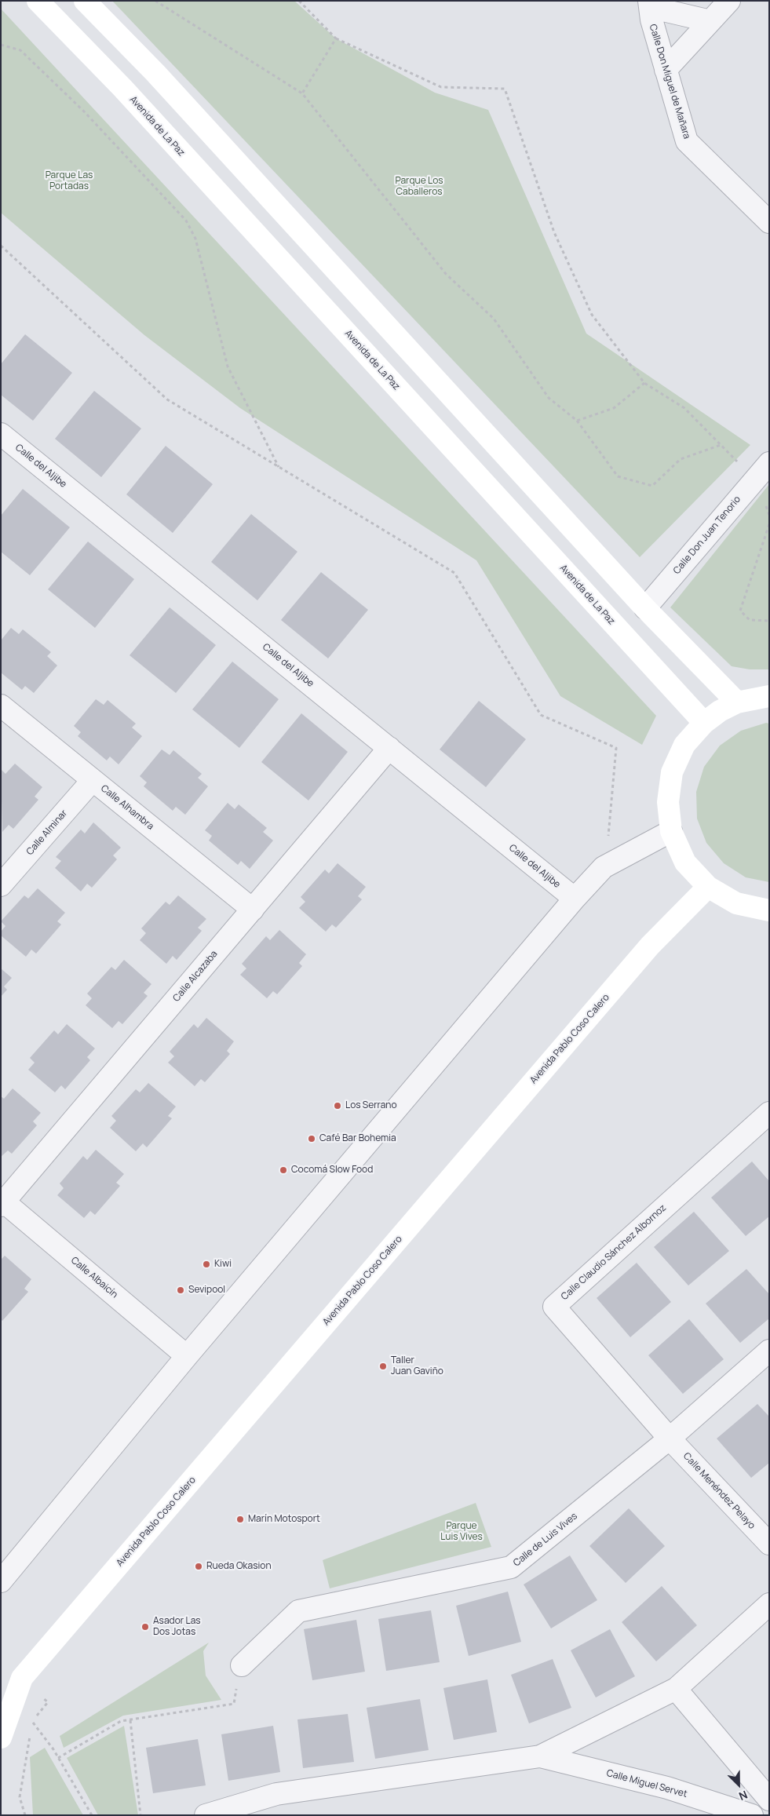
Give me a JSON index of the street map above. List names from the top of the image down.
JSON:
{
  "streets": {
    "street": [
      "Calle Don Miguel de Mañara",
      "Avenida de La Paz",
      "Calle del Aljibe",
      "Calle Don Juan Tenorio",
      "Calle Alhambra",
      "Calle Alminar",
      "Calle Alcazaba",
      "Avenida Pablo Coso Calero",
      "Calle Claudio Sánchez Albornoz",
      "Calle Albaicín",
      "Calle Menéndez Pelayo",
      "Calle de Luis Vives",
      "Calle Miguel Servet"
    ]
  },
  "crossings": [
    ["Calle del Aljibe", "Calle Alcazaba"],
    ["Calle Alhambra", "Calle Alminar"],
    ["Calle Alhambra", "Calle Alcazaba"],
    ["Calle Alcazaba", "Calle Albaicín"],
    ["Calle Claudio Sánchez Albornoz", "Calle Menéndez Pelayo"],
    ["Calle Claudio Sánchez Albornoz", "Calle de Luis Vives"],
    ["Calle Menéndez Pelayo", "Calle de Luis Vives"]
  ],
  "parks": ["Parque Las Portadas", "Parque Los Caballeros", "Parque Luis Vives"],
  "places": [
    "Los Serrano",
    "Café Bar Bohemia",
    "Cocomá Slow Food",
    "Kiwi",
    "Sevipool",
    "Taller Juan Gaviño",
    "Marín Motosport",
    "Rueda Okasion",
    "Asador Las Dos Jotas"
  ],
  "north": "bottom right"
}
